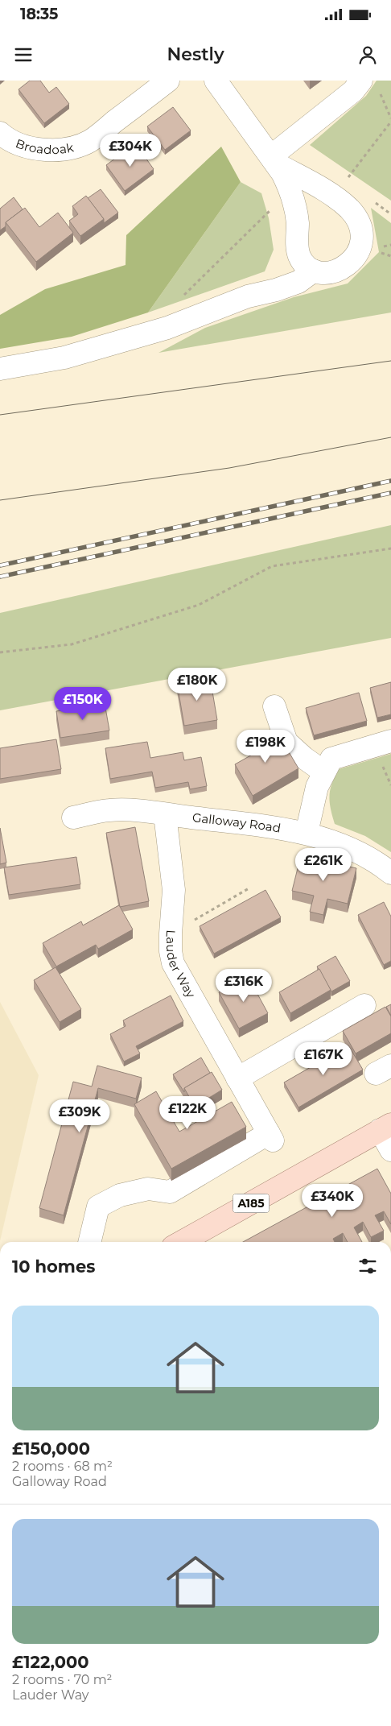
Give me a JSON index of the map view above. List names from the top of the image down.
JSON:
{
  "streets": {
    "main road": ["A185"],
    "street": ["Broadoak", "Galloway Road", "Lauder Way"]
  },
  "crossings": [
    ["Galloway Road", "Lauder Way"]
  ],
  "page": {
    "status": "18:35",
    "header": "Nestly",
    "price": [
      "£304K",
      "£180K",
      "£150K",
      "£198K",
      "£261K",
      "£316K",
      "£167K",
      "£122K",
      "£309K",
      "£340K"
    ],
    "heading": "10 homes",
    "list": [
      {
        "name": "£150,000",
        "note": "2 rooms · 68 m² · Galloway Road"
      },
      {
        "name": "£122,000",
        "note": "2 rooms · 70 m² · Lauder Way"
      }
    ]
  }
}
